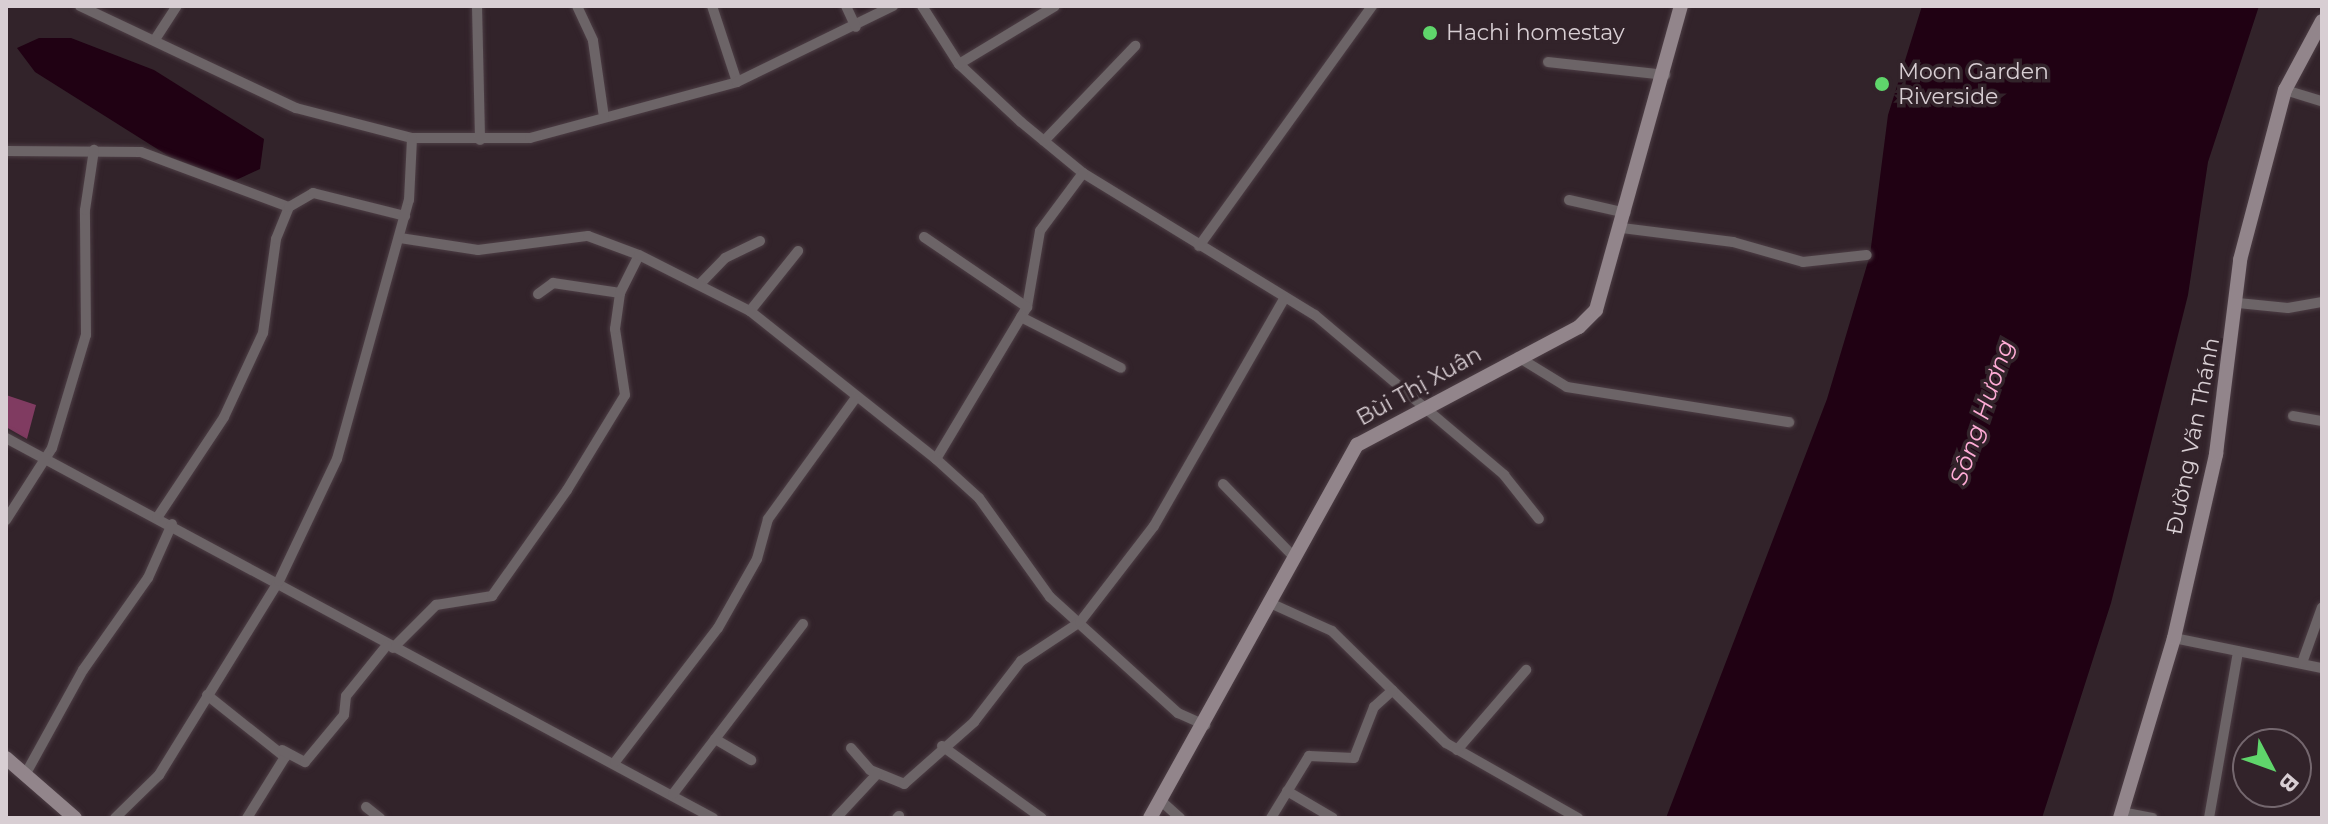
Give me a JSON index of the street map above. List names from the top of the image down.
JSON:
{
  "streets": {
    "street": ["Bùi Thị Xuân", "Đường Văn Thánh"]
  },
  "water": ["Sông Hương"],
  "places": ["Hachi homestay", "Moon Garden Riverside"],
  "north": "bottom right"
}
